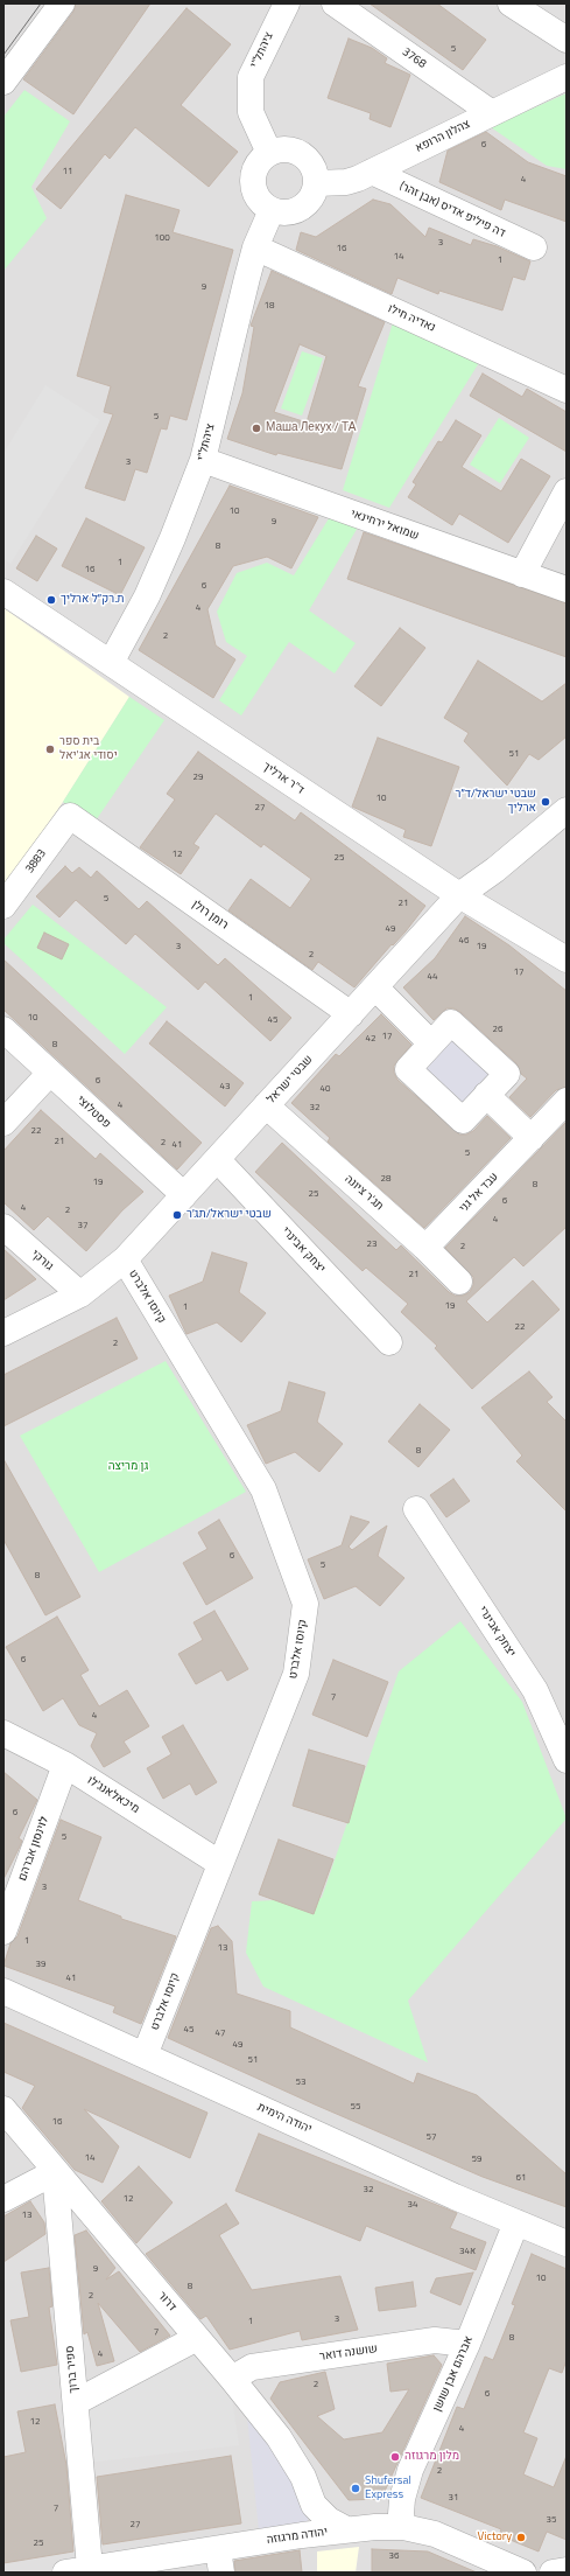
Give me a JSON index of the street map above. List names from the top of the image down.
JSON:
{
  "streets": {
    "street": [
      "ציהתל\"י",
      "3768",
      "צהלון הרופא",
      "דה פיליפ אדיס (אבן זהר)",
      "נאדיה חילו",
      "שמואל ירחינאי",
      "ד\"ר ארליך",
      "3883",
      "רומן רולן",
      "שבטי ישראל",
      "פסטלוצי",
      "תג'ר ציונה",
      "עבד אל גני",
      "יצחק אבינרי",
      "גורקי",
      "קיוסו אלברט",
      "מיכאלאנג'לו",
      "לוינסון אברהם",
      "יהודה הימית",
      "דרור",
      "שושנה דואר",
      "ספיר ברוך",
      "אברהם אבן שושן",
      "יהודה מרגוזה"
    ]
  },
  "crossings": [
    ["ציהתל\"י", "צהלון הרופא"],
    ["ציהתל\"י", "נאדיה חילו"],
    ["ציהתל\"י", "שמואל ירחינאי"],
    ["ציהתל\"י", "ד\"ר ארליך"],
    ["3768", "צהלון הרופא"],
    ["צהלון הרופא", "דה פיליפ אדיס (אבן זהר)"],
    ["ד\"ר ארליך", "שבטי ישראל"],
    ["3883", "רומן רולן"],
    ["רומן רולן", "שבטי ישראל"],
    ["שבטי ישראל", "פסטלוצי"],
    ["שבטי ישראל", "תג'ר ציונה"],
    ["שבטי ישראל", "יצחק אבינרי"],
    ["שבטי ישראל", "גורקי"],
    ["שבטי ישראל", "קיוסו אלברט"],
    ["תג'ר ציונה", "עבד אל גני"],
    ["קיוסו אלברט", "מיכאלאנג'לו"],
    ["קיוסו אלברט", "יהודה הימית"],
    ["מיכאלאנג'לו", "לוינסון אברהם"],
    ["יהודה הימית", "אברהם אבן שושן"],
    ["דרור", "שושנה דואר"],
    ["דרור", "ספיר ברוך"],
    ["דרור", "יהודה מרגוזה"],
    ["שושנה דואר", "אברהם אבן שושן"],
    ["ספיר ברוך", "יהודה מרגוזה"],
    ["אברהם אבן שושן", "יהודה מרגוזה"]
  ],
  "parks": ["גן מריצה"],
  "places": [
    "Маша Лекух / ТА",
    "ת.רק״ל ארליך",
    "בית ספר יסודי אג'יאל",
    "שבטי ישראל/ד״ר ארליך",
    "שבטי ישראל/תג׳ר",
    "מלון מרגוזה",
    "Shufersal Express",
    "Victory"
  ],
  "house_numbers": [
    "5",
    "6",
    "11",
    "4",
    "100",
    "3",
    "16",
    "14",
    "1",
    "9",
    "18",
    "5",
    "3",
    "10",
    "9",
    "8",
    "1",
    "16",
    "6",
    "4",
    "2",
    "51",
    "29",
    "10",
    "27",
    "12",
    "25",
    "5",
    "21",
    "49",
    "46",
    "3",
    "19",
    "2",
    "17",
    "44",
    "1",
    "10",
    "45",
    "26",
    "17",
    "42",
    "8",
    "6",
    "43",
    "40",
    "4",
    "32",
    "22",
    "21",
    "2",
    "41",
    "5",
    "28",
    "19",
    "8",
    "25",
    "6",
    "4",
    "2",
    "4",
    "37",
    "23",
    "2",
    "21",
    "19",
    "1",
    "22",
    "2",
    "8",
    "6",
    "5",
    "8",
    "6",
    "7",
    "4",
    "6",
    "5",
    "3",
    "1",
    "13",
    "39",
    "41",
    "45",
    "47",
    "49",
    "51",
    "53",
    "55",
    "16",
    "57",
    "14",
    "59",
    "61",
    "32",
    "12",
    "34",
    "13",
    "34א",
    "9",
    "10",
    "8",
    "2",
    "3",
    "1",
    "7",
    "8",
    "4",
    "2",
    "6",
    "12",
    "4",
    "2",
    "31",
    "7",
    "35",
    "27",
    "25",
    "36"
  ]
}
